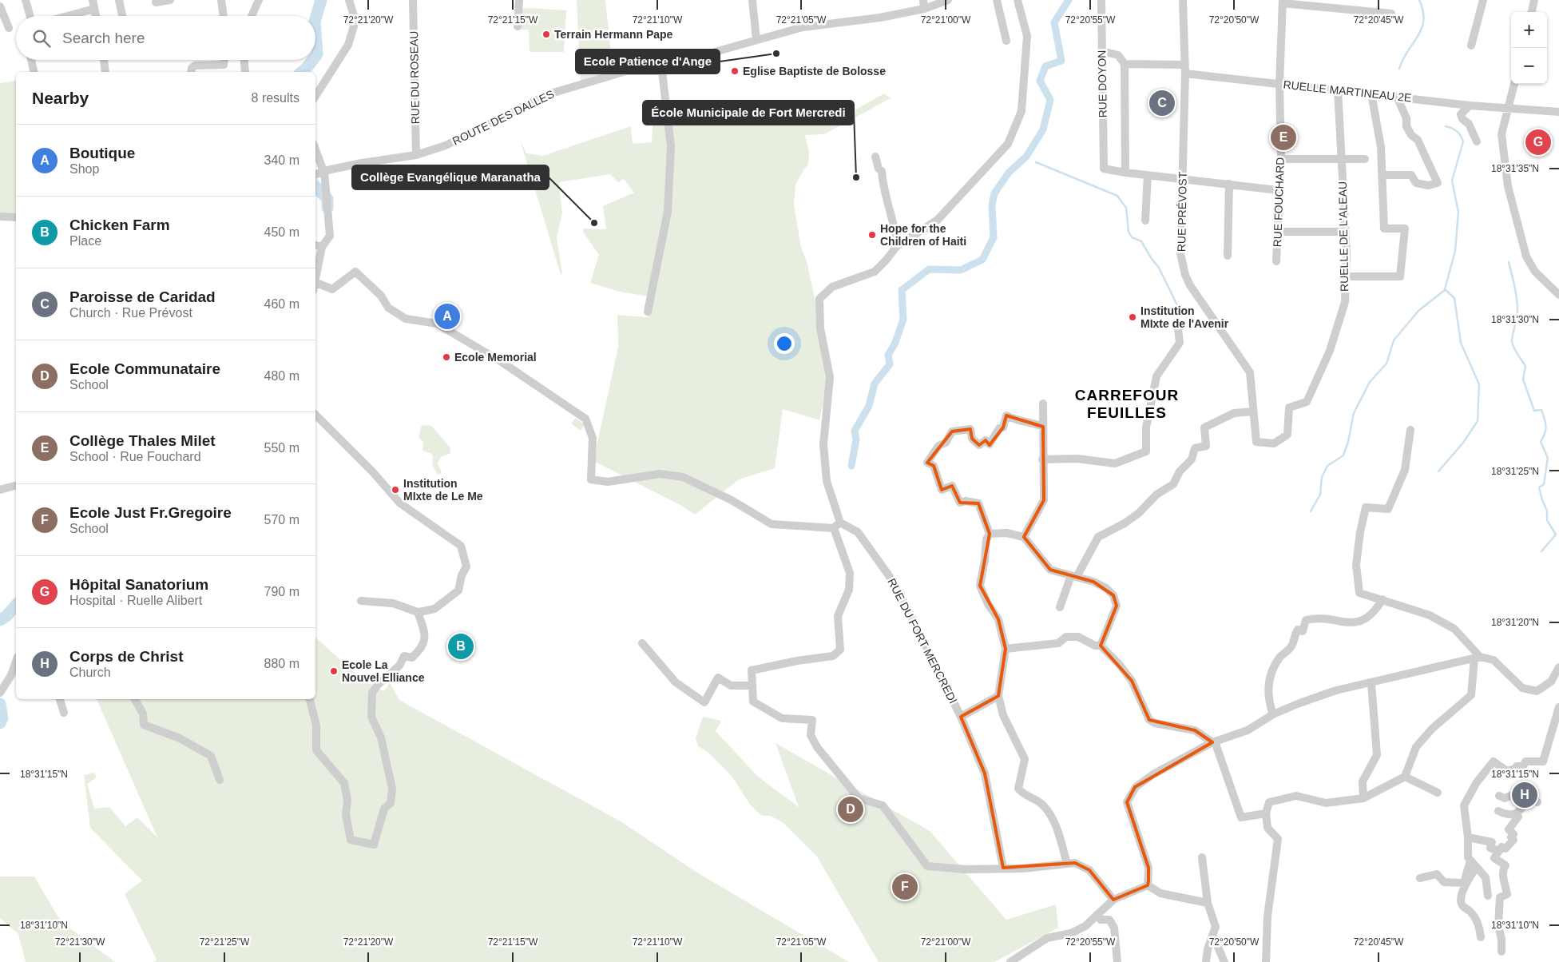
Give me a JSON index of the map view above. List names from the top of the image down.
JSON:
{
  "streets": {
    "street": [
      "RUE DU ROSEAU",
      "RUE DOYON",
      "RUELLE MARTINEAU 2E",
      "ROUTE DES DALLES",
      "RUE FOUCHARD",
      "RUE PRÉVOST",
      "RUELLE DE L'ALEAU",
      "RUE DU FORT MERCREDI"
    ]
  },
  "crossings": [
    ["RUE DU ROSEAU", "ROUTE DES DALLES"],
    ["RUELLE MARTINEAU 2E", "RUE FOUCHARD"],
    ["RUELLE MARTINEAU 2E", "RUE PRÉVOST"],
    ["RUELLE MARTINEAU 2E", "RUELLE DE L'ALEAU"],
    ["RUE PRÉVOST", "RUELLE DE L'ALEAU"]
  ],
  "districts": ["CARREFOUR FEUILLES"],
  "places": [
    "Terrain Hermann Pape",
    "Ecole Patience d'Ange",
    "Eglise Baptiste de Bolosse",
    "École Municipale de Fort Mercredi",
    "Collège Evangélique Maranatha",
    "Hope for the Children of Haiti",
    "Institution MIxte de l'Avenir",
    "Ecole Memorial",
    "Institution MIxte de Le Me",
    "Ecole La Nouvel Elliance"
  ],
  "page": {
    "map_buttons": ["+", "−"],
    "search": "Search here",
    "heading": ["Nearby", "8 results"],
    "pins": [
      "C",
      "E",
      "G",
      "A",
      "B",
      "H",
      "D",
      "F"
    ],
    "list": [
      {
        "mark": "A",
        "name": "Boutique",
        "note": "Shop",
        "value": "340 m"
      },
      {
        "mark": "B",
        "name": "Chicken Farm",
        "note": "Place",
        "value": "450 m"
      },
      {
        "mark": "C",
        "name": "Paroisse de Caridad",
        "note": "Church · Rue Prévost",
        "value": "460 m"
      },
      {
        "mark": "D",
        "name": "Ecole Communataire",
        "note": "School",
        "value": "480 m"
      },
      {
        "mark": "E",
        "name": "Collège Thales Milet",
        "note": "School · Rue Fouchard",
        "value": "550 m"
      },
      {
        "mark": "F",
        "name": "Ecole Just Fr.Gregoire",
        "note": "School",
        "value": "570 m"
      },
      {
        "mark": "G",
        "name": "Hôpital Sanatorium",
        "note": "Hospital · Ruelle Alibert",
        "value": "790 m"
      },
      {
        "mark": "H",
        "name": "Corps de Christ",
        "note": "Church",
        "value": "880 m"
      }
    ]
  },
  "coordinates": [
    "72°21'20\"W",
    "72°21'15\"W",
    "72°21'10\"W",
    "72°21'05\"W",
    "72°21'00\"W",
    "72°20'55\"W",
    "72°20'50\"W",
    "72°20'45\"W",
    "18°31'35\"N",
    "18°31'30\"N",
    "18°31'25\"N",
    "18°31'20\"N",
    "18°31'15\"N",
    "18°31'10\"N",
    "72°21'30\"W",
    "72°21'25\"W"
  ]
}
